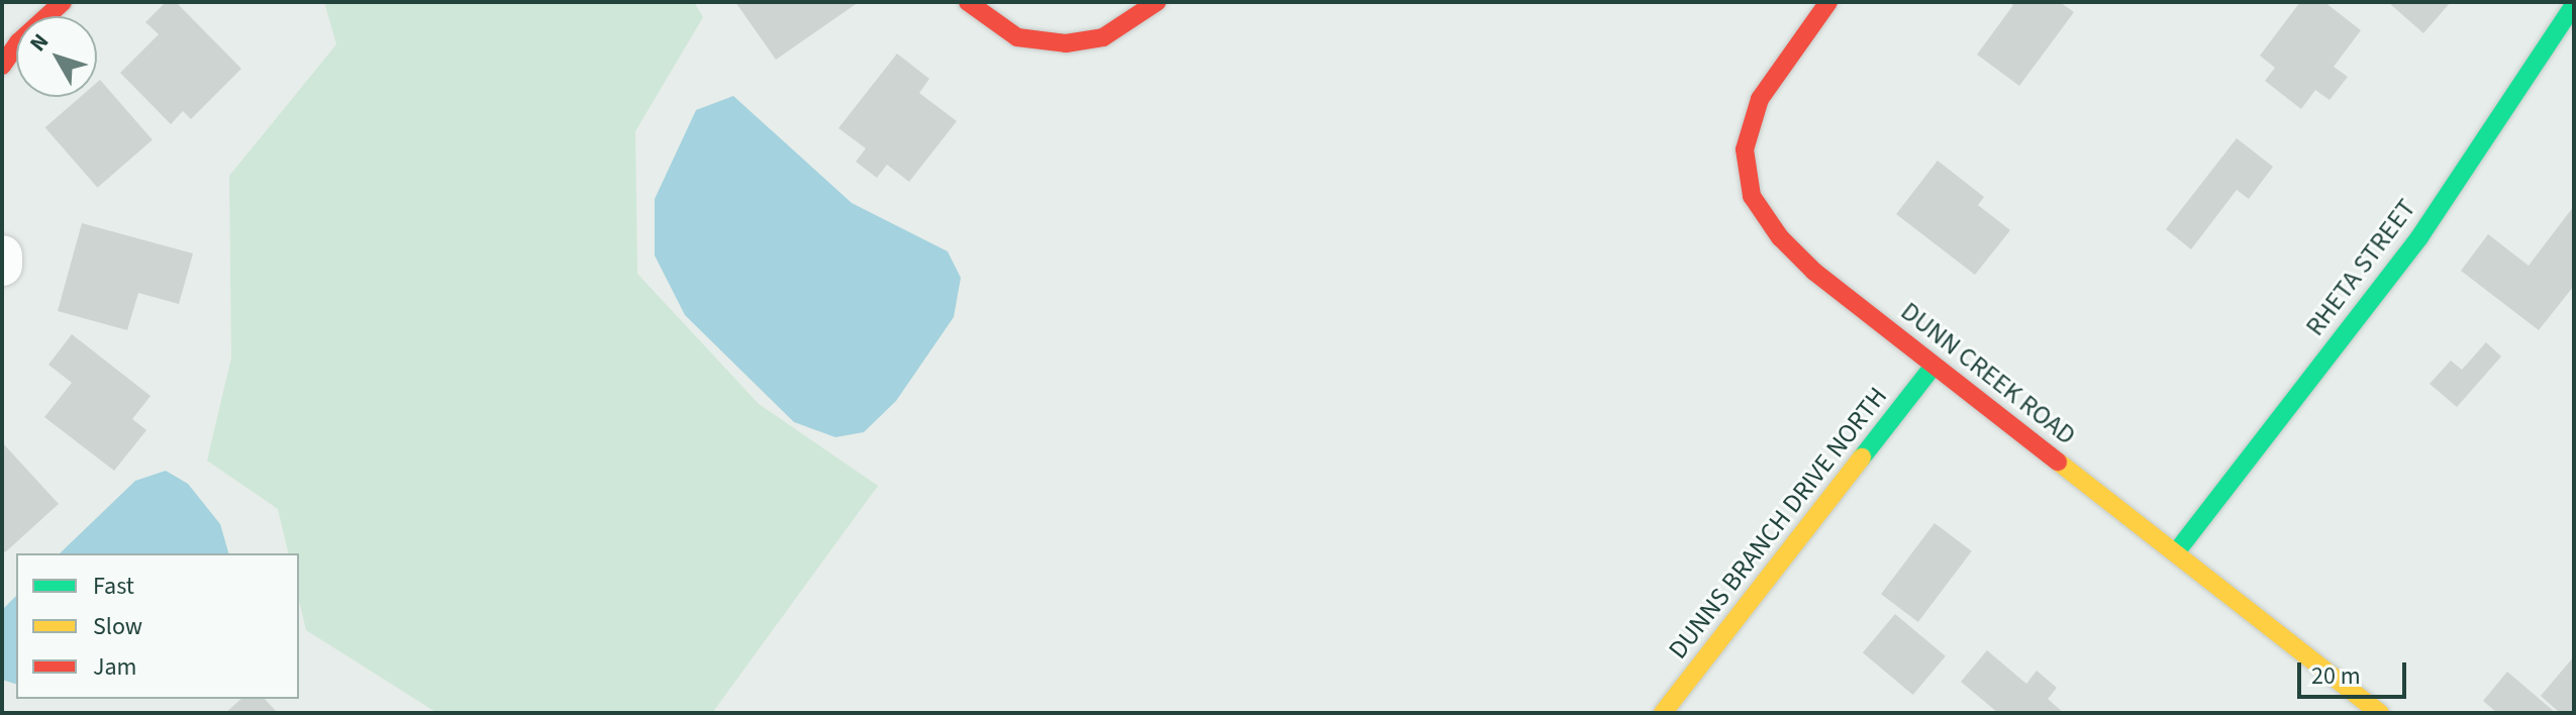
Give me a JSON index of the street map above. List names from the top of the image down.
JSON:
{
  "streets": {
    "street": ["RHETA STREET", "DUNN CREEK ROAD", "DUNNS BRANCH DRIVE NORTH"]
  },
  "crossings": [
    ["RHETA STREET", "DUNN CREEK ROAD"],
    ["DUNN CREEK ROAD", "DUNNS BRANCH DRIVE NORTH"]
  ],
  "legend": ["Fast", "Slow", "Jam"],
  "scale_bar": "20 m",
  "north": "top left"
}
